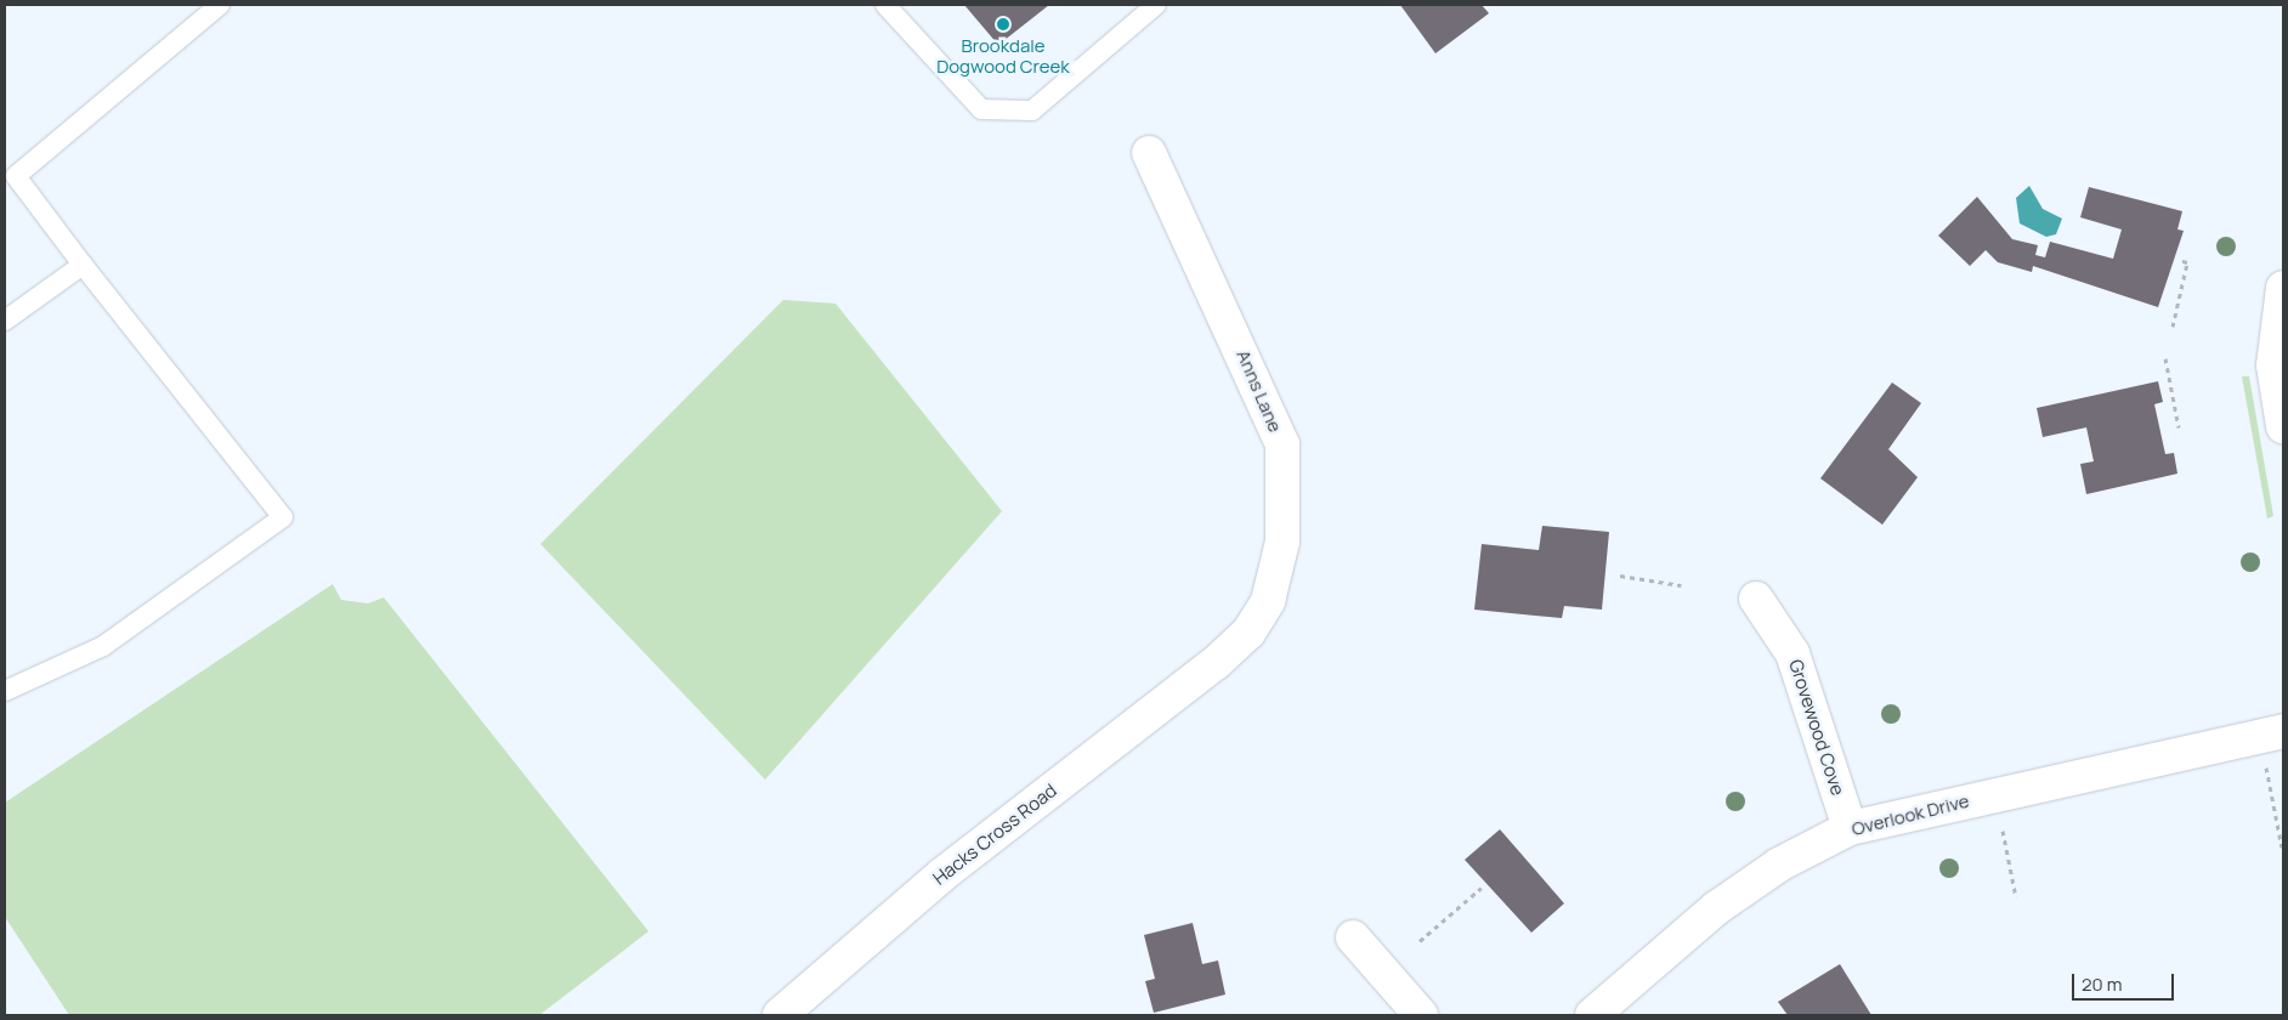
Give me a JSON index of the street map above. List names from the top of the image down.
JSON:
{
  "streets": {
    "street": [
      "Anns Lane",
      "Grovewood Cove",
      "Overlook Drive",
      "Hacks Cross Road"
    ]
  },
  "crossings": [
    ["Anns Lane", "Hacks Cross Road"],
    ["Grovewood Cove", "Overlook Drive"]
  ],
  "places": ["Brookdale Dogwood Creek"],
  "scale_bar": "20 m"
}
